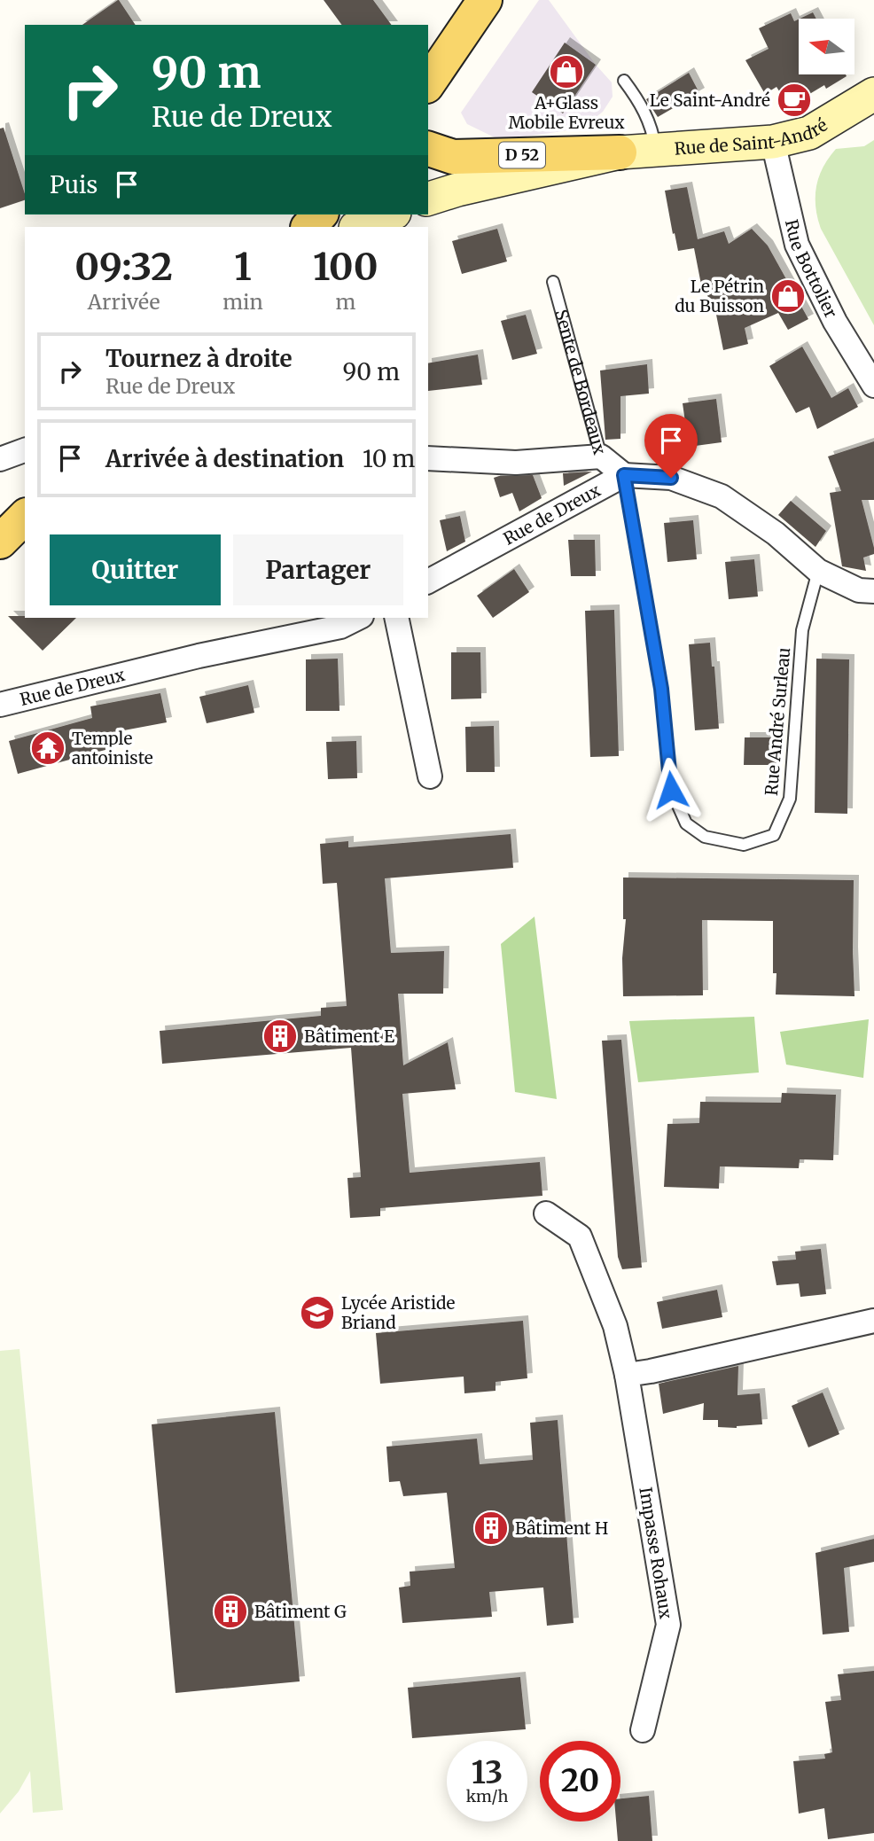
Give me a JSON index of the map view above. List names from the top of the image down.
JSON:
{
  "streets": {
    "main road": ["Rue de Saint-André", "D 52"],
    "street": [
      "Rue Bottolier",
      "Sente de Bordeaux",
      "Rue de Dreux",
      "Impasse Rohaux"
    ],
    "lane": ["Rue André Surleau"]
  },
  "crossings": [
    ["Rue de Saint-André", "D 52"],
    ["Rue de Saint-André", "Rue Bottolier"],
    ["Rue de Dreux", "Rue André Surleau"]
  ],
  "places": {
    "shop": ["A+Glass Mobile Evreux", "Le Pétrin du Buisson"],
    "cafe": ["Le Saint-André"],
    "temple": ["Temple antoiniste"],
    "building": ["Bâtiment E", "Bâtiment H", "Bâtiment G"],
    "school or university": ["Lycée Aristide Briand"]
  },
  "north": "left",
  "page": {
    "turn": ["90 m", "Rue de Dreux"],
    "then": "Puis",
    "eta": [
      "09:32",
      "Arrivée",
      "1",
      "min",
      "100",
      "m"
    ],
    "list": [
      {
        "name": "Tournez à droite",
        "note": "Rue de Dreux",
        "value": "90 m"
      },
      {
        "name": "Arrivée à destination",
        "value": "10 m"
      }
    ],
    "buttons": ["Quitter", "Partager"],
    "speed": "13 km/h",
    "limit": "20"
  }
}
